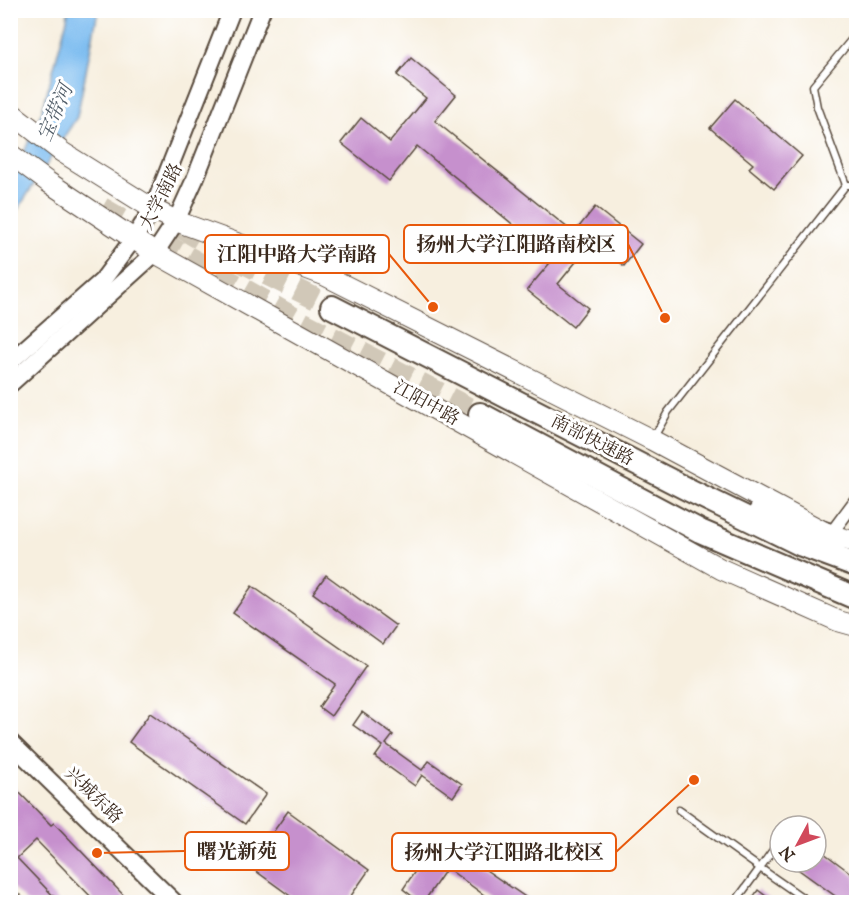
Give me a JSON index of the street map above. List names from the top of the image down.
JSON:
{
  "streets": {
    "highway": ["南部快速路"],
    "main road": ["江阳中路"],
    "street": ["大学南路", "兴城东路"]
  },
  "crossings": [
    ["大学南路", "江阳中路"]
  ],
  "water": ["宝带河"],
  "places": [
    "江阳中路大学南路",
    "扬州大学江阳路南校区",
    "扬州大学江阳路北校区",
    "曙光新苑"
  ],
  "north": "bottom left"
}
